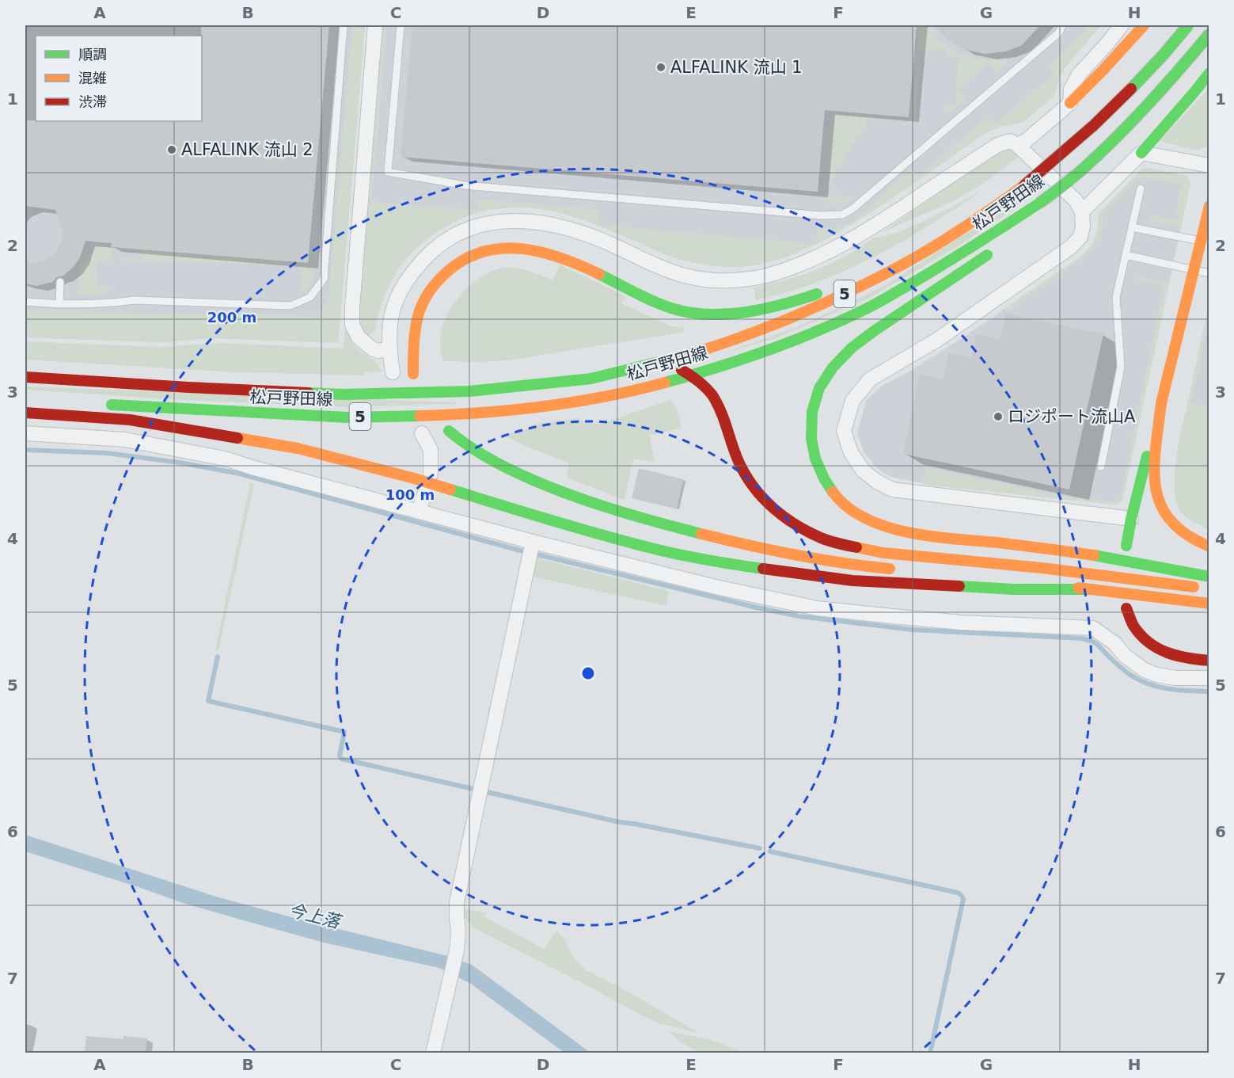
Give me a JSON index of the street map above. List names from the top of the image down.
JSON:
{
  "streets": {
    "main road": ["松戸野田線", "5"]
  },
  "water": ["今上落"],
  "places": ["ALFALINK 流山 1", "ALFALINK 流山 2", "ロジポート流山A"],
  "legend": ["順調", "混雑", "渋滞"],
  "grid": {
    "columns": [
      "A",
      "B",
      "C",
      "D",
      "E",
      "F",
      "G",
      "H"
    ],
    "rows": [
      "1",
      "2",
      "3",
      "4",
      "5",
      "6",
      "7"
    ]
  },
  "rings": ["200 m", "100 m"]
}
